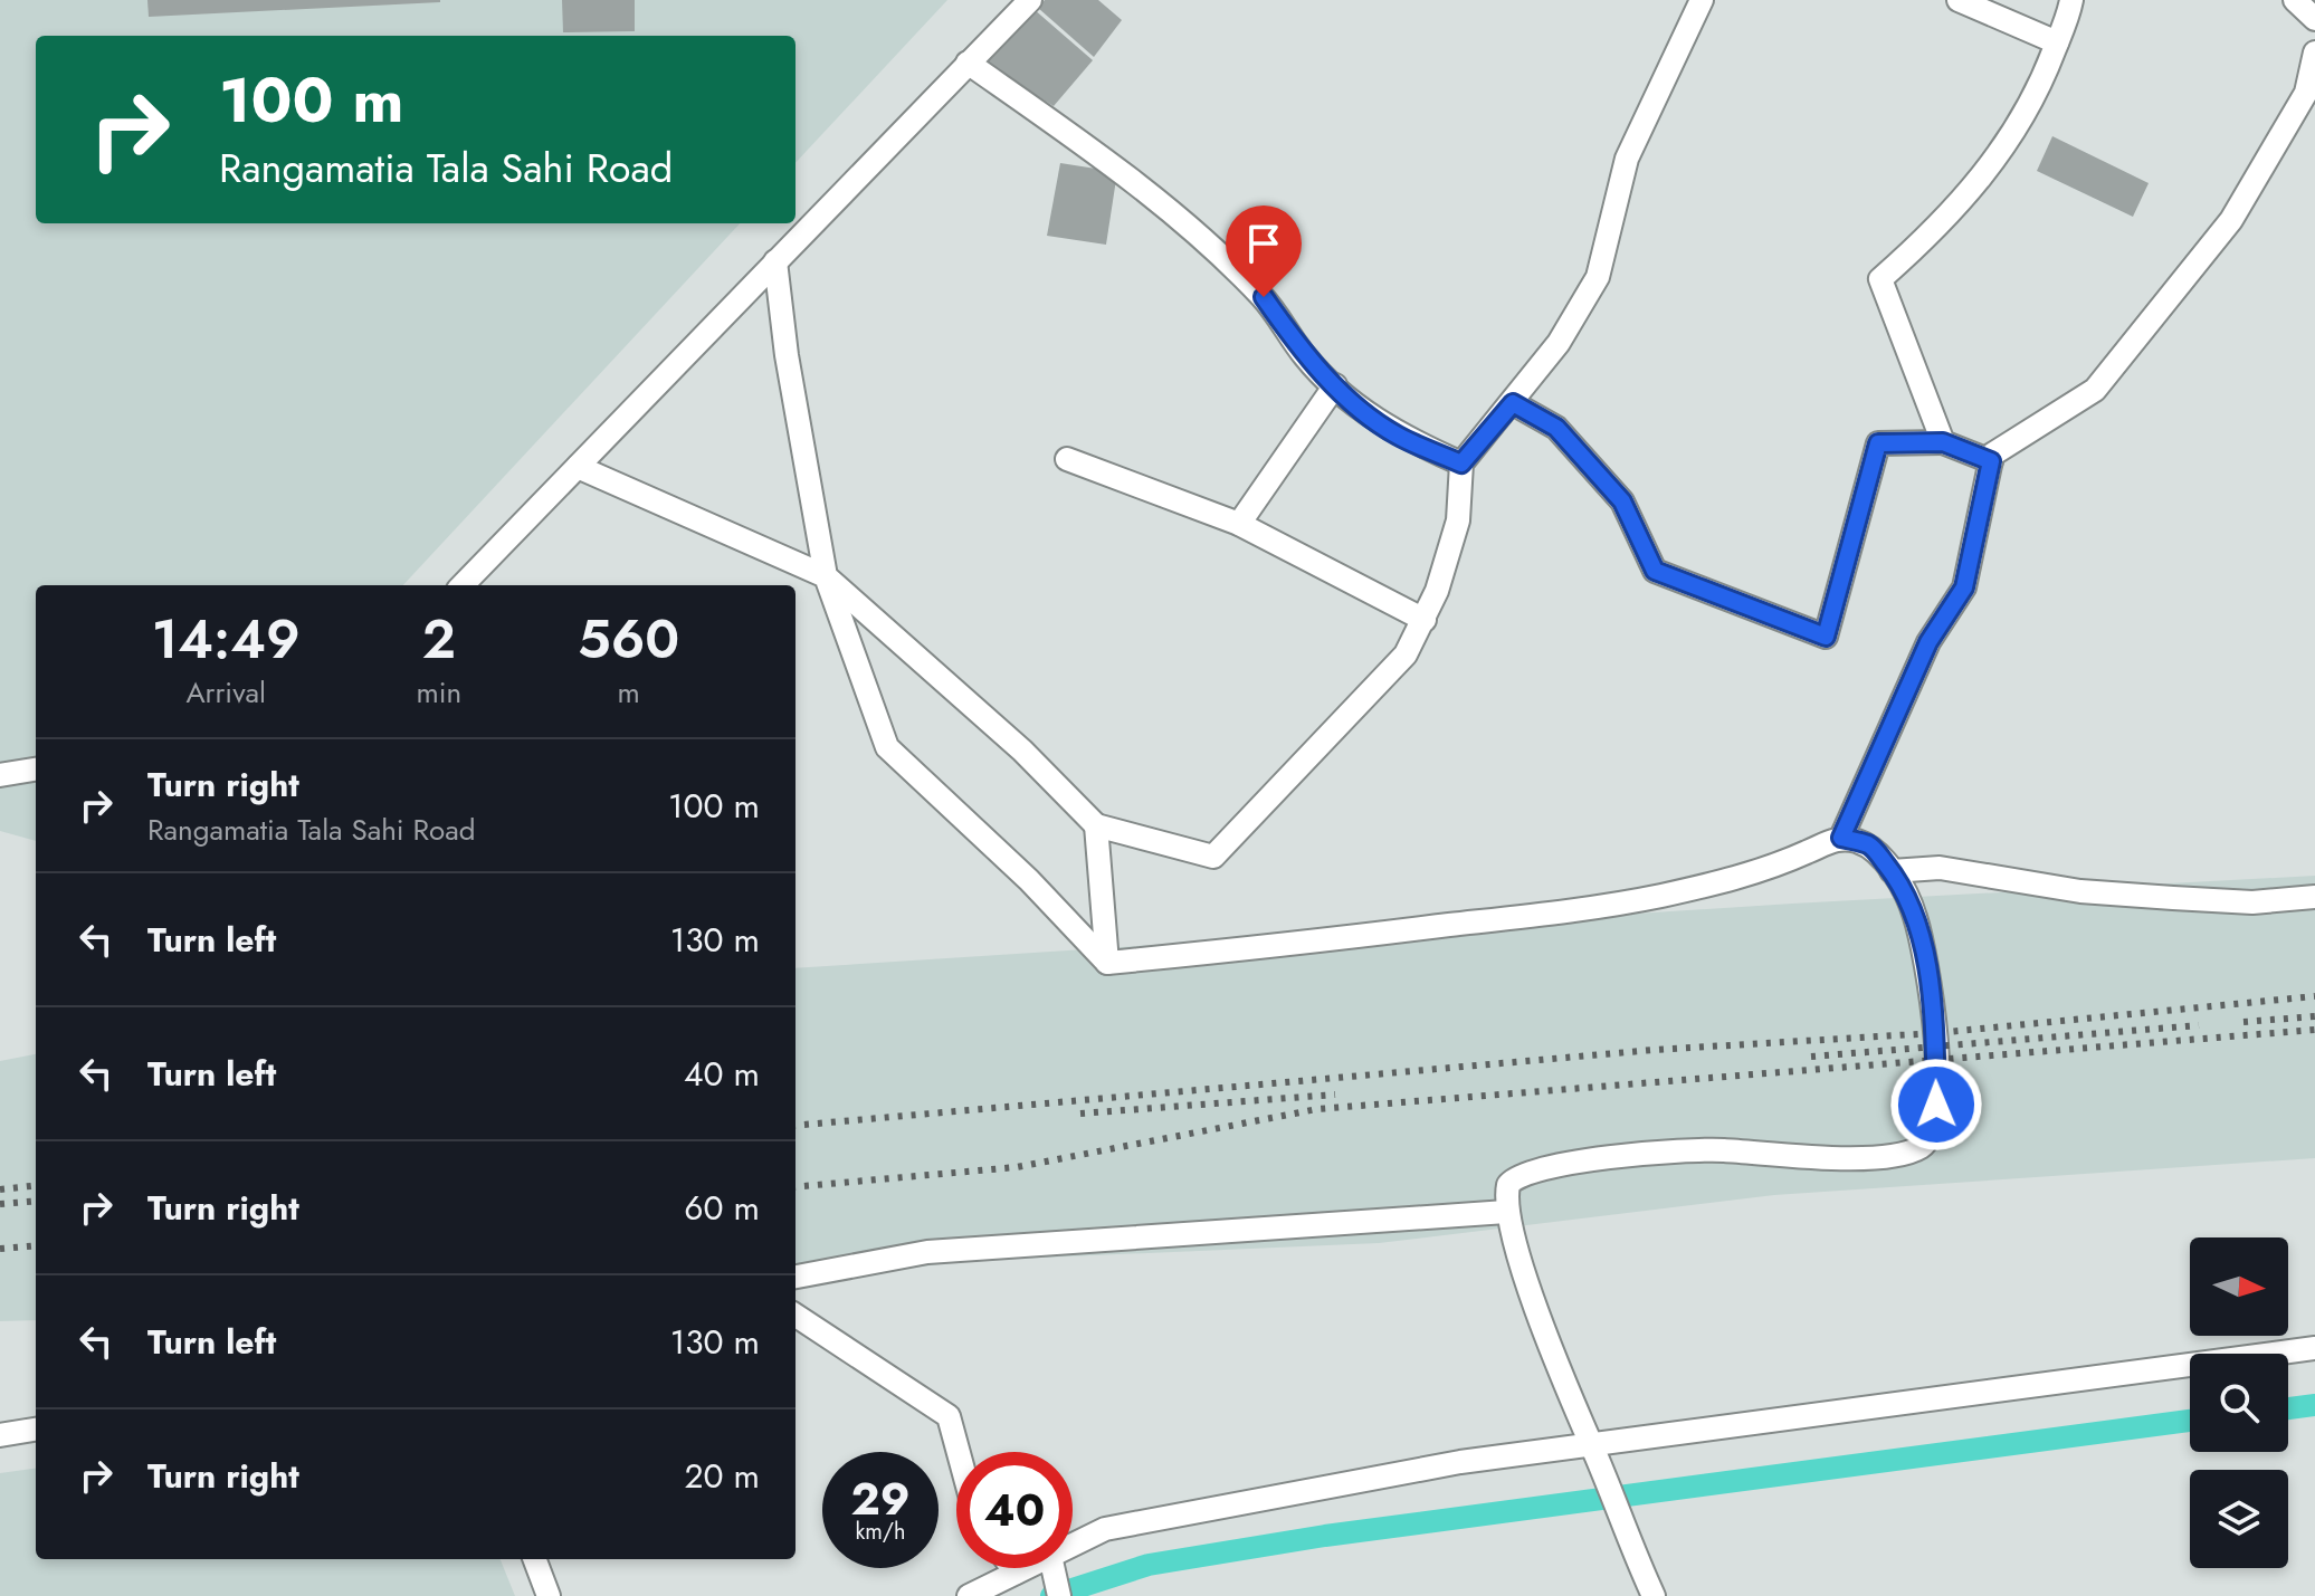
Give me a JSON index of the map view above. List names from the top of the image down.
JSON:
{
  "north": "right",
  "page": {
    "turn": ["100 m", "Rangamatia Tala Sahi Road"],
    "eta": [
      "14:49",
      "Arrival",
      "2",
      "min",
      "560",
      "m"
    ],
    "list": [
      {
        "name": "Turn right",
        "note": "Rangamatia Tala Sahi Road",
        "value": "100 m"
      },
      {
        "name": "Turn left",
        "value": "130 m"
      },
      {
        "name": "Turn left",
        "value": "40 m"
      },
      {
        "name": "Turn right",
        "value": "60 m"
      },
      {
        "name": "Turn left",
        "value": "130 m"
      },
      {
        "name": "Turn right",
        "value": "20 m"
      }
    ],
    "speed": "29 km/h",
    "limit": "40"
  }
}
